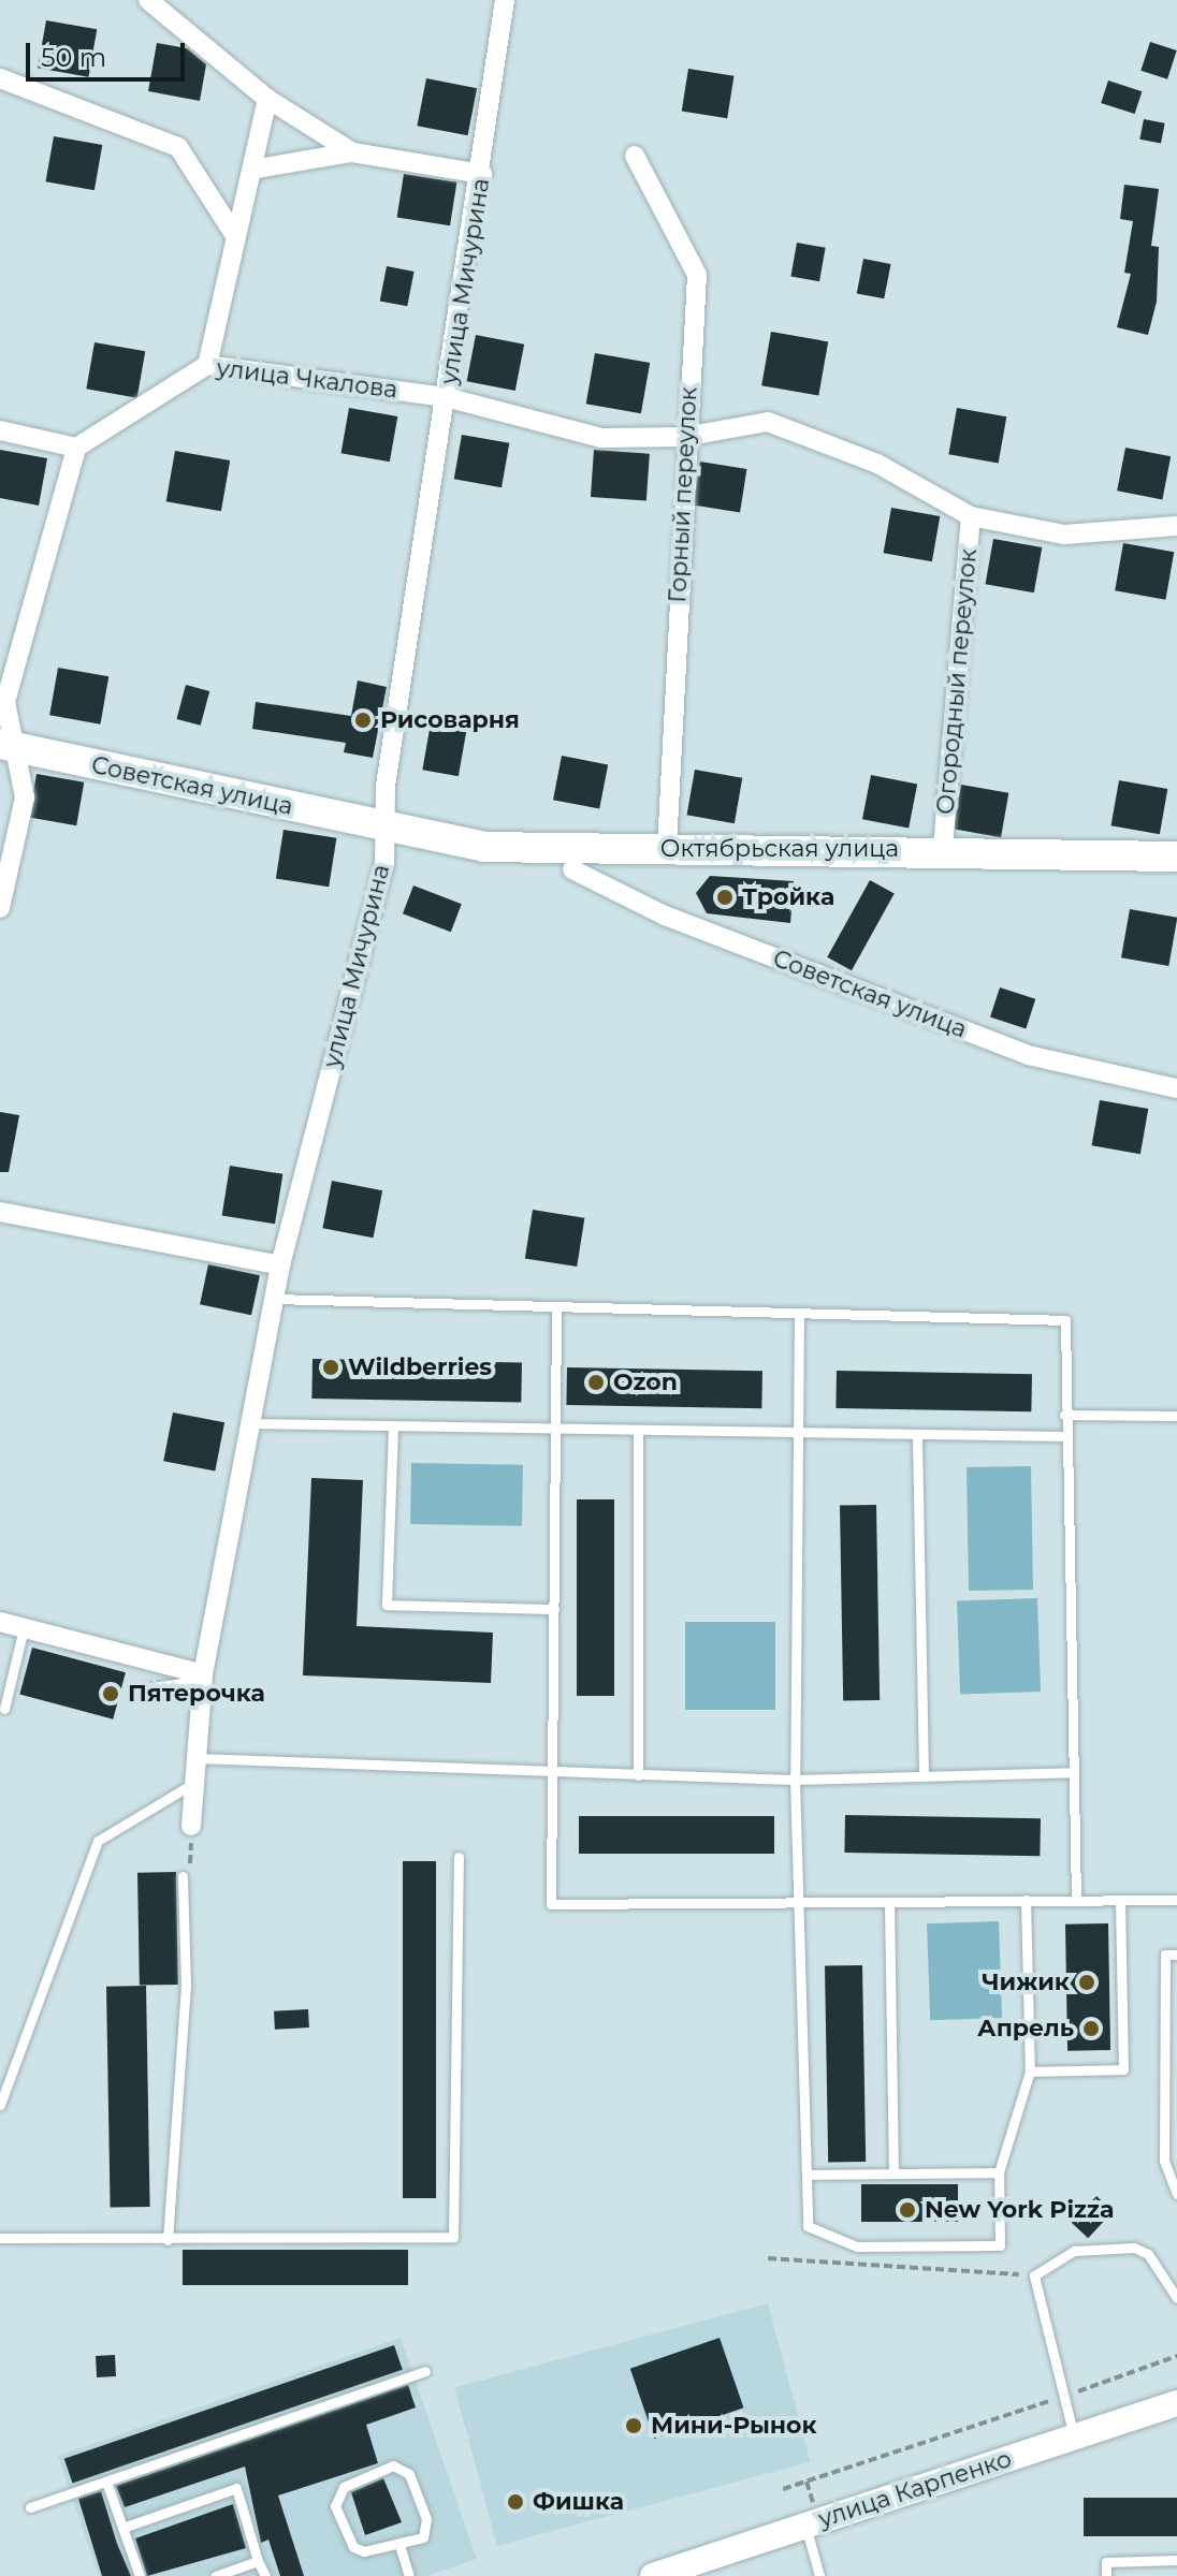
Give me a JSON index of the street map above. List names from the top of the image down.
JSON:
{
  "streets": {
    "main road": ["Советская улица", "Октябрьская улица", "улица Карпенко"],
    "street": [
      "улица Мичурина",
      "улица Чкалова",
      "Горный переулок",
      "Огородный переулок"
    ]
  },
  "crossings": [
    ["улица Мичурина", "улица Чкалова"],
    ["улица Мичурина", "Советская улица"],
    ["улица Мичурина", "Октябрьская улица"],
    ["улица Чкалова", "Горный переулок"],
    ["улица Чкалова", "Огородный переулок"],
    ["Горный переулок", "Октябрьская улица"],
    ["Огородный переулок", "Октябрьская улица"],
    ["Советская улица", "Октябрьская улица"]
  ],
  "places": [
    "Рисоварня",
    "Тройка",
    "Wildberries",
    "Ozon",
    "Пятерочка",
    "Чижик",
    "Апрель",
    "New York Pizza",
    "Мини-Рынок",
    "Фишка"
  ],
  "scale_bar": "50 m"
}
